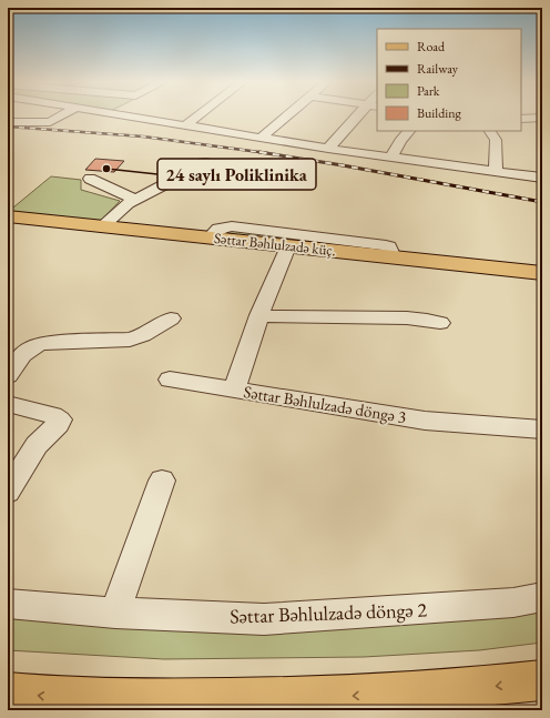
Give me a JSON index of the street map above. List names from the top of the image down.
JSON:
{
  "streets": {
    "main road": ["Səttar Bəhlulzadə küç."],
    "street": ["Səttar Bəhlulzadə döngə 3", "Səttar Bəhlulzadə döngə 2"]
  },
  "crossings": [
    ["Səttar Bəhlulzadə küç.", "Səttar Bəhlulzadə döngə 3"]
  ],
  "places": ["24 saylı Poliklinika"],
  "legend": [
    "Road",
    "Railway",
    "Park",
    "Building"
  ]
}
